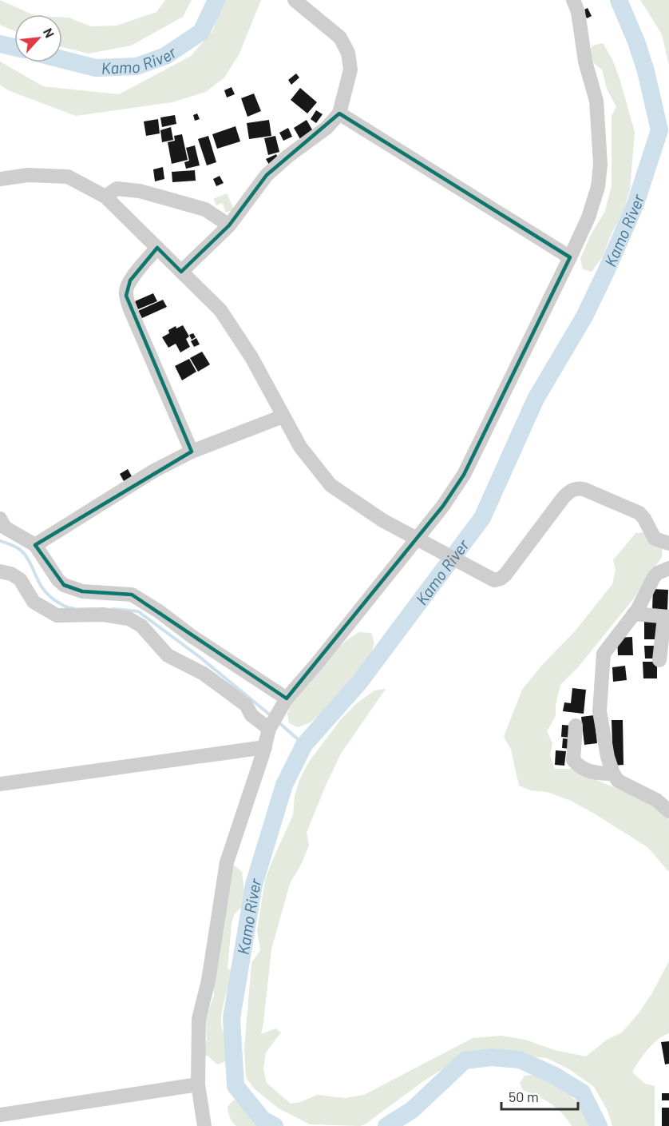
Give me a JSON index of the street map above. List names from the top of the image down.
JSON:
{
  "water": ["Kamo River"],
  "scale_bar": "50 m",
  "north": "top right"
}
